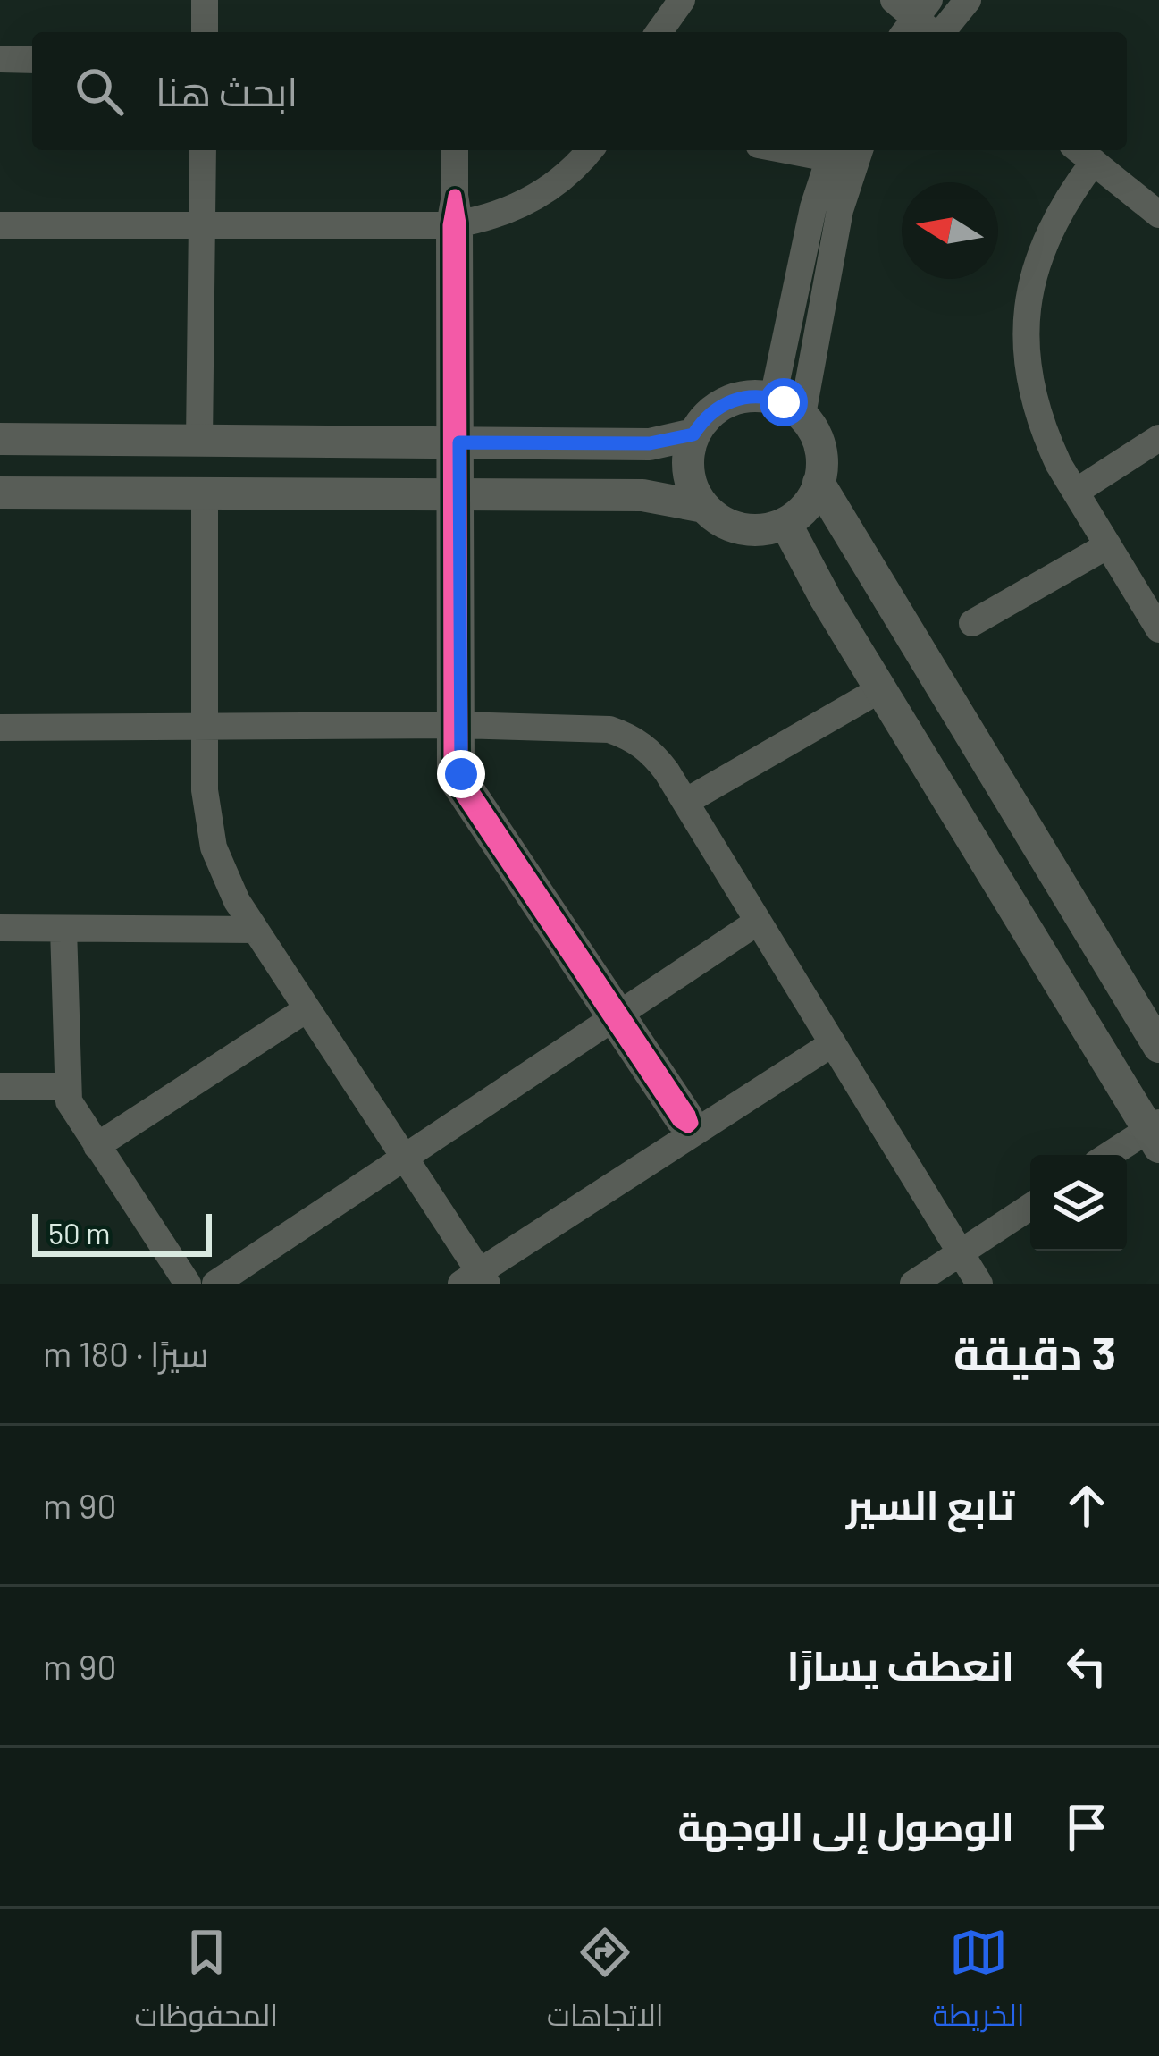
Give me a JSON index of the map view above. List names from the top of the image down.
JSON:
{
  "scale_bar": "50 m",
  "north": "left",
  "page": {
    "search": "ابحث هنا",
    "scale": "50 m",
    "heading": ["3 دقيقة", "سيرًا · 180 m"],
    "list": [
      ["تابع السير", "90 m"],
      ["انعطف يسارًا", "90 m"],
      "الوصول إلى الوجهة"
    ],
    "nav": ["الخريطة", "الاتجاهات", "المحفوظات"]
  }
}
